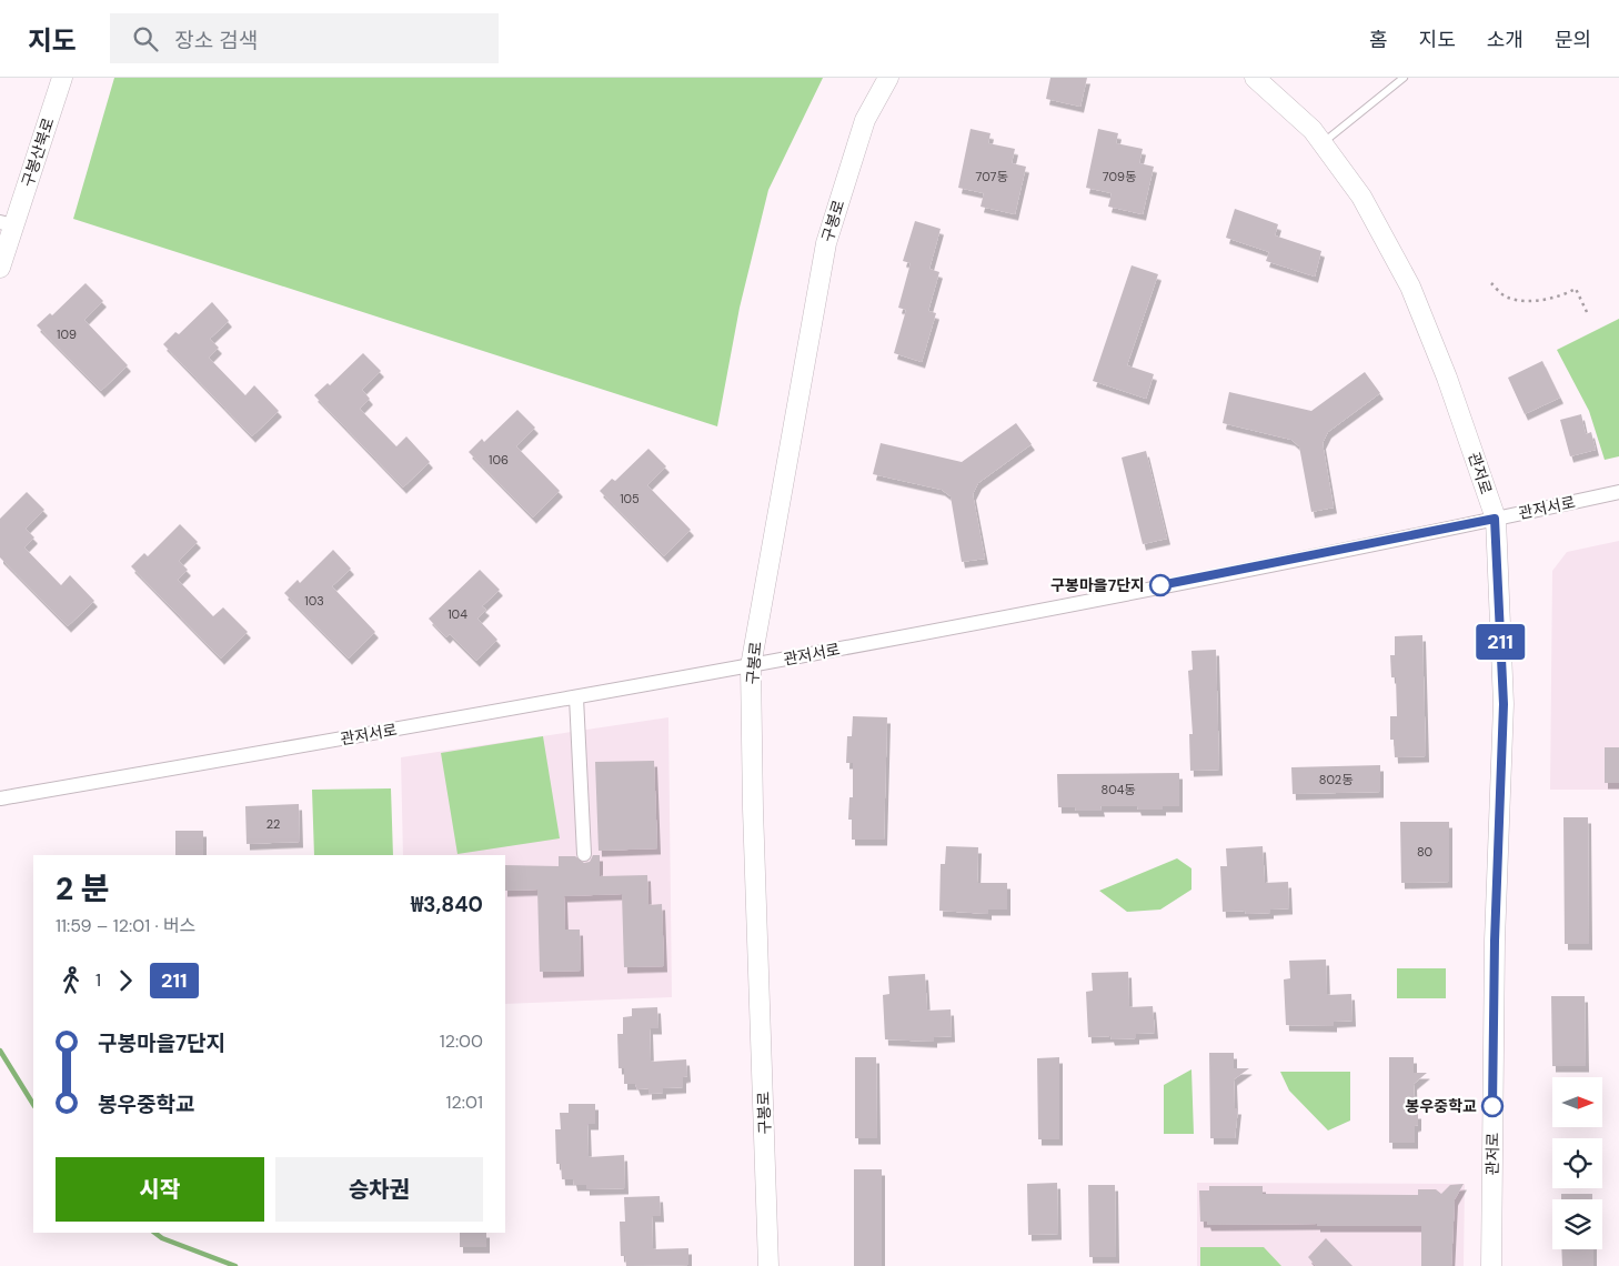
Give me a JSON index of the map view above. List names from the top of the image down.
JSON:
{
  "streets": {
    "street": [
      "구봉산북로",
      "구봉로",
      "관저로",
      "관저서로"
    ]
  },
  "crossings": [
    ["구봉로", "관저서로"],
    ["관저로", "관저서로"]
  ],
  "places": ["구봉마을7단지", "봉우중학교"],
  "lines": ["bus line 211"],
  "house_numbers": [
    "707동",
    "709동",
    "109",
    "106",
    "105",
    "103",
    "104",
    "802동",
    "804동",
    "22",
    "80"
  ],
  "north": "right",
  "page": {
    "header": "지도",
    "search": "장소 검색",
    "nav": [
      "홈",
      "지도",
      "소개",
      "문의"
    ],
    "on_map": "211",
    "heading": ["2 분", "11:59 – 12:01 · 버스", "₩3,840"],
    "legs": ["1", "211"],
    "list": [
      {
        "name": "구봉마을7단지",
        "value": "12:00"
      },
      {
        "name": "봉우중학교",
        "value": "12:01"
      }
    ],
    "buttons": ["시작", "승차권"]
  }
}
